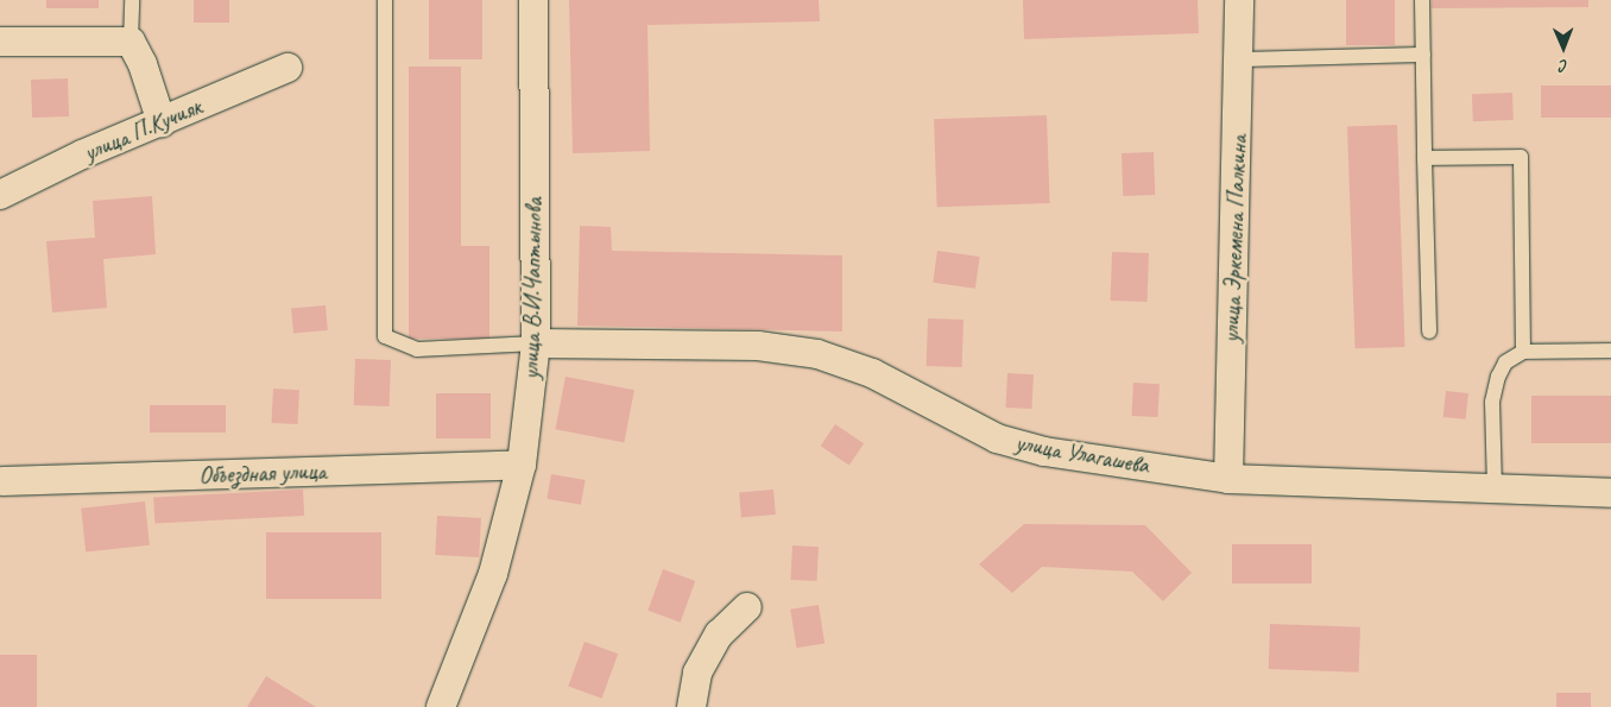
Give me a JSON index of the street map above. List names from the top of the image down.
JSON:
{
  "streets": {
    "street": [
      "улица П.Кучияк",
      "улица Эркемена Палкина",
      "улица В.И.Чаптынова",
      "улица Улагашева",
      "Объездная улица"
    ]
  },
  "crossings": [
    ["улица Эркемена Палкина", "улица Улагашева"],
    ["улица В.И.Чаптынова", "улица Улагашева"],
    ["улица В.И.Чаптынова", "Объездная улица"]
  ],
  "north": "bottom"
}
